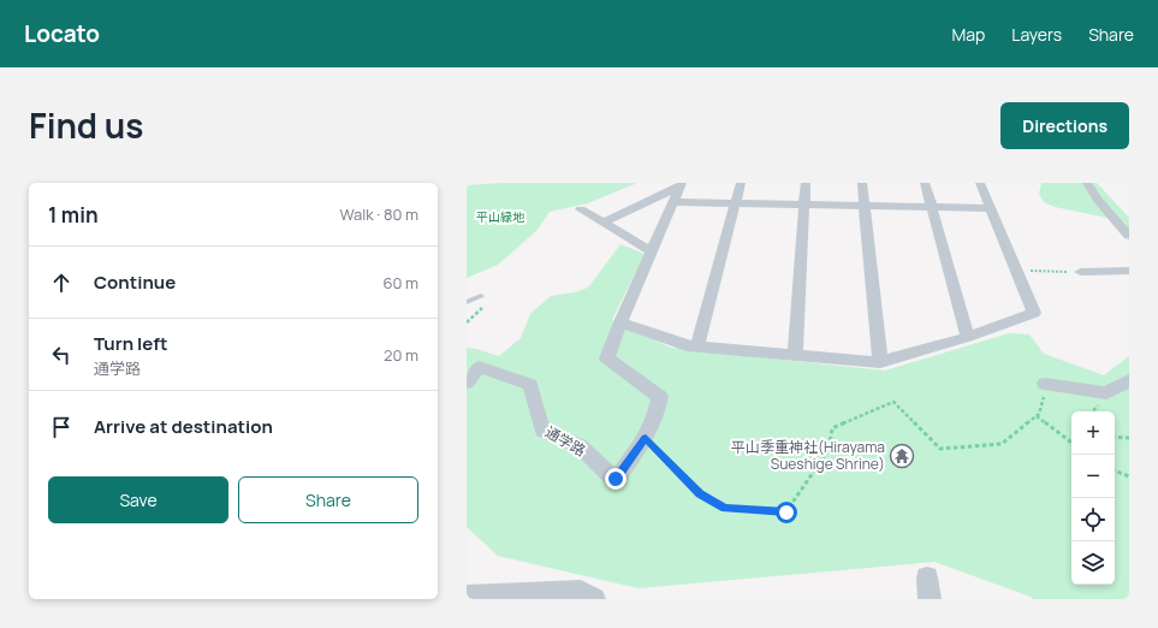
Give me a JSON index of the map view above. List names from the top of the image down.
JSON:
{
  "streets": {
    "street": ["通学路"]
  },
  "parks": ["平山緑地"],
  "places": {
    "temple": ["平山季重神社(Hirayama Sueshige Shrine)"]
  },
  "page": {
    "header": "Locato",
    "nav": ["Map", "Layers", "Share"],
    "title": "Find us",
    "buttons": [
      "Directions",
      ["Save", "Share"]
    ],
    "heading": ["1 min", "Walk · 80 m"],
    "list": [
      ["Continue", "60 m"],
      ["Turn left", "通学路", "20 m"],
      "Arrive at destination"
    ],
    "map_buttons": ["+", "−"]
  }
}
